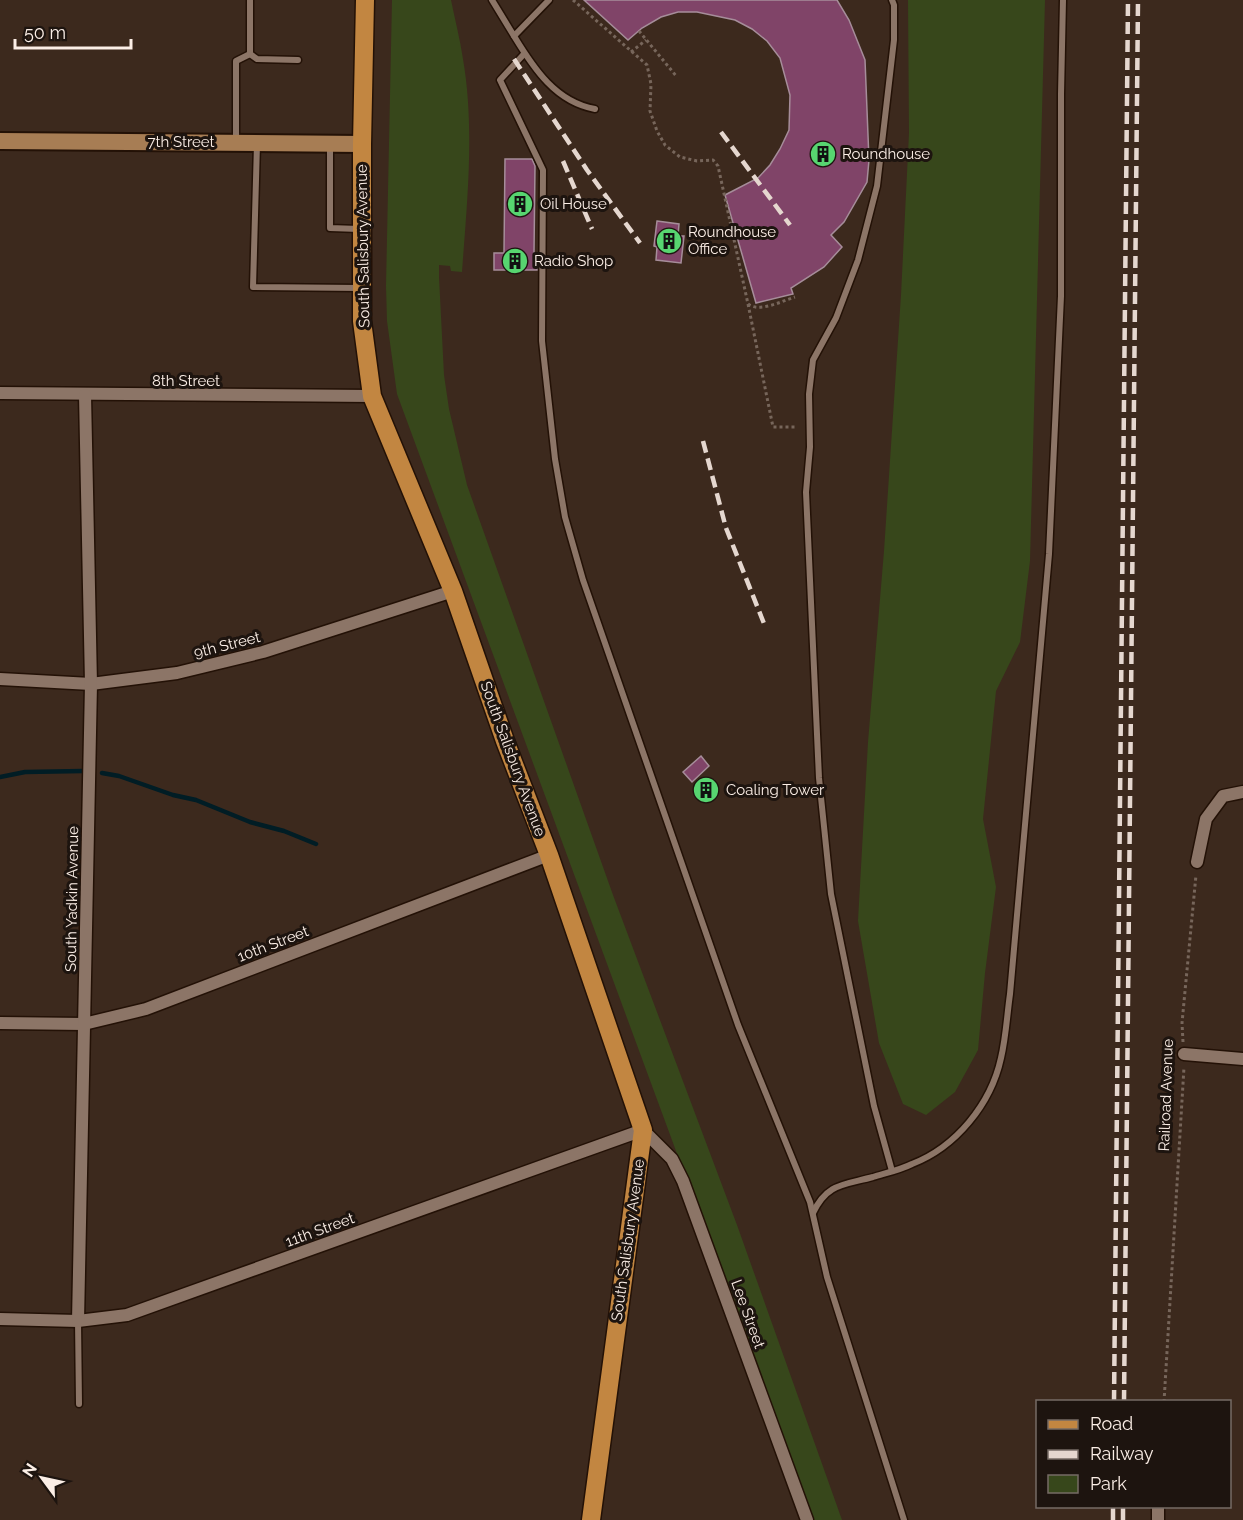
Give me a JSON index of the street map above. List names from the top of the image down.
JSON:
{
  "streets": {
    "main road": ["South Salisbury Avenue"],
    "street": [
      "7th Street",
      "8th Street",
      "9th Street",
      "South Yadkin Avenue",
      "10th Street",
      "11th Street",
      "Lee Street"
    ],
    "path": ["Railroad Avenue"]
  },
  "crossings": [
    ["7th Street", "South Salisbury Avenue"],
    ["South Salisbury Avenue", "8th Street"],
    ["South Salisbury Avenue", "9th Street"],
    ["South Salisbury Avenue", "10th Street"],
    ["South Salisbury Avenue", "11th Street"],
    ["South Salisbury Avenue", "Lee Street"],
    ["8th Street", "South Yadkin Avenue"],
    ["9th Street", "South Yadkin Avenue"],
    ["South Yadkin Avenue", "10th Street"],
    ["South Yadkin Avenue", "11th Street"],
    ["11th Street", "Lee Street"]
  ],
  "places": {
    "building": [
      "Roundhouse",
      "Oil House",
      "Roundhouse Office",
      "Radio Shop",
      "Coaling Tower"
    ]
  },
  "legend": ["Road", "Railway", "Park"],
  "scale_bar": "50 m",
  "north": "top left"
}
